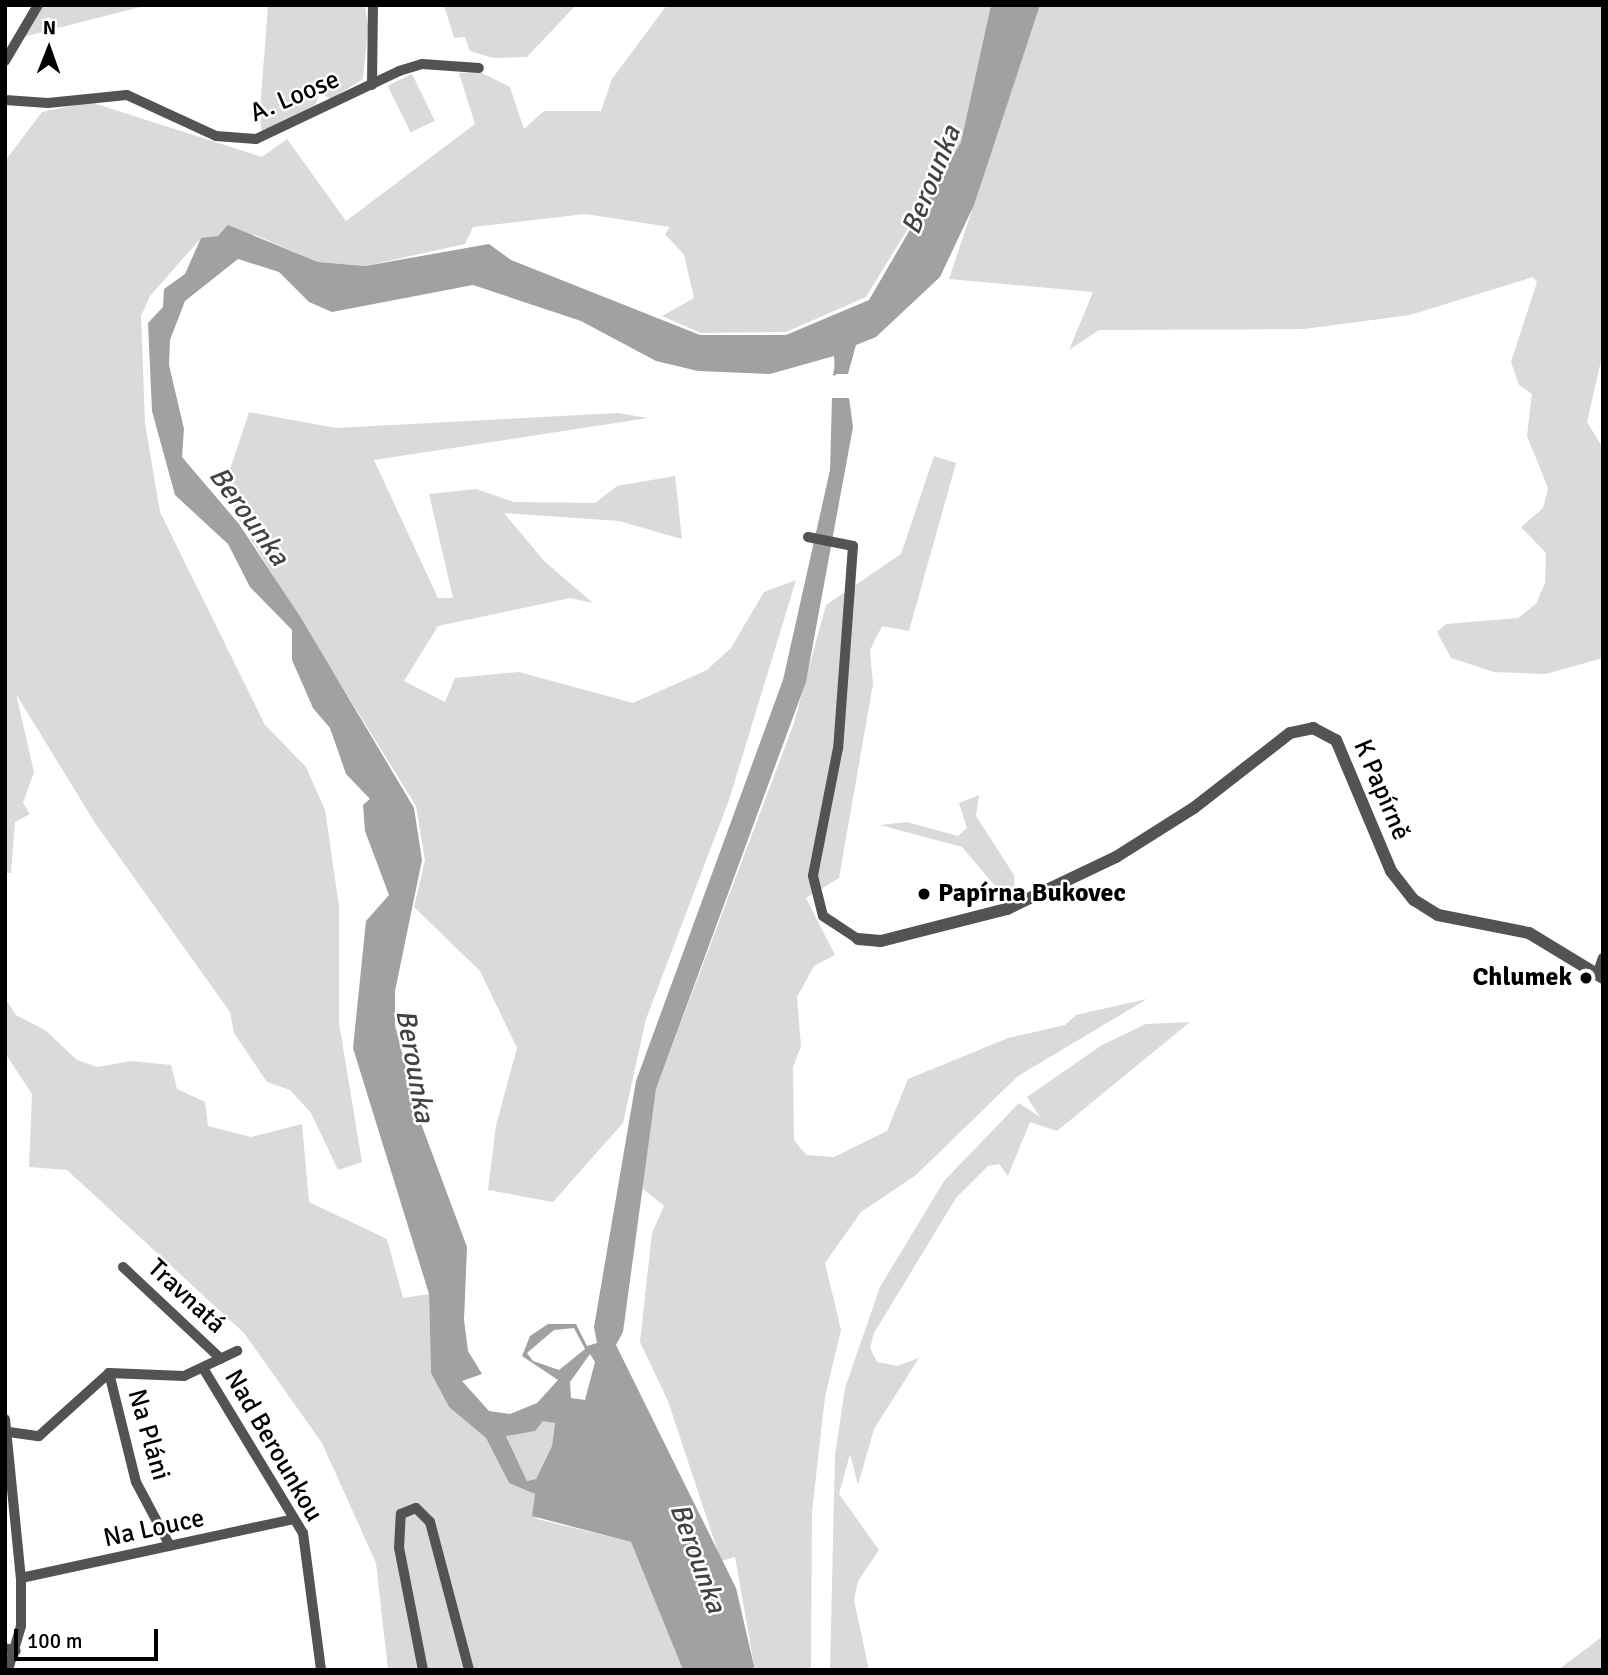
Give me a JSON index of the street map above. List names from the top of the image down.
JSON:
{
  "streets": {
    "street": [
      "A. Loose",
      "K Papírně",
      "Travnatá",
      "Na Pláni",
      "Nad Berounkou",
      "Na Louce"
    ]
  },
  "crossings": [
    ["Na Pláni", "Na Louce"],
    ["Nad Berounkou", "Na Louce"]
  ],
  "water": ["Berounka"],
  "places": ["Papírna Bukovec", "Chlumek"],
  "scale_bar": "100 m",
  "north": "top"
}
